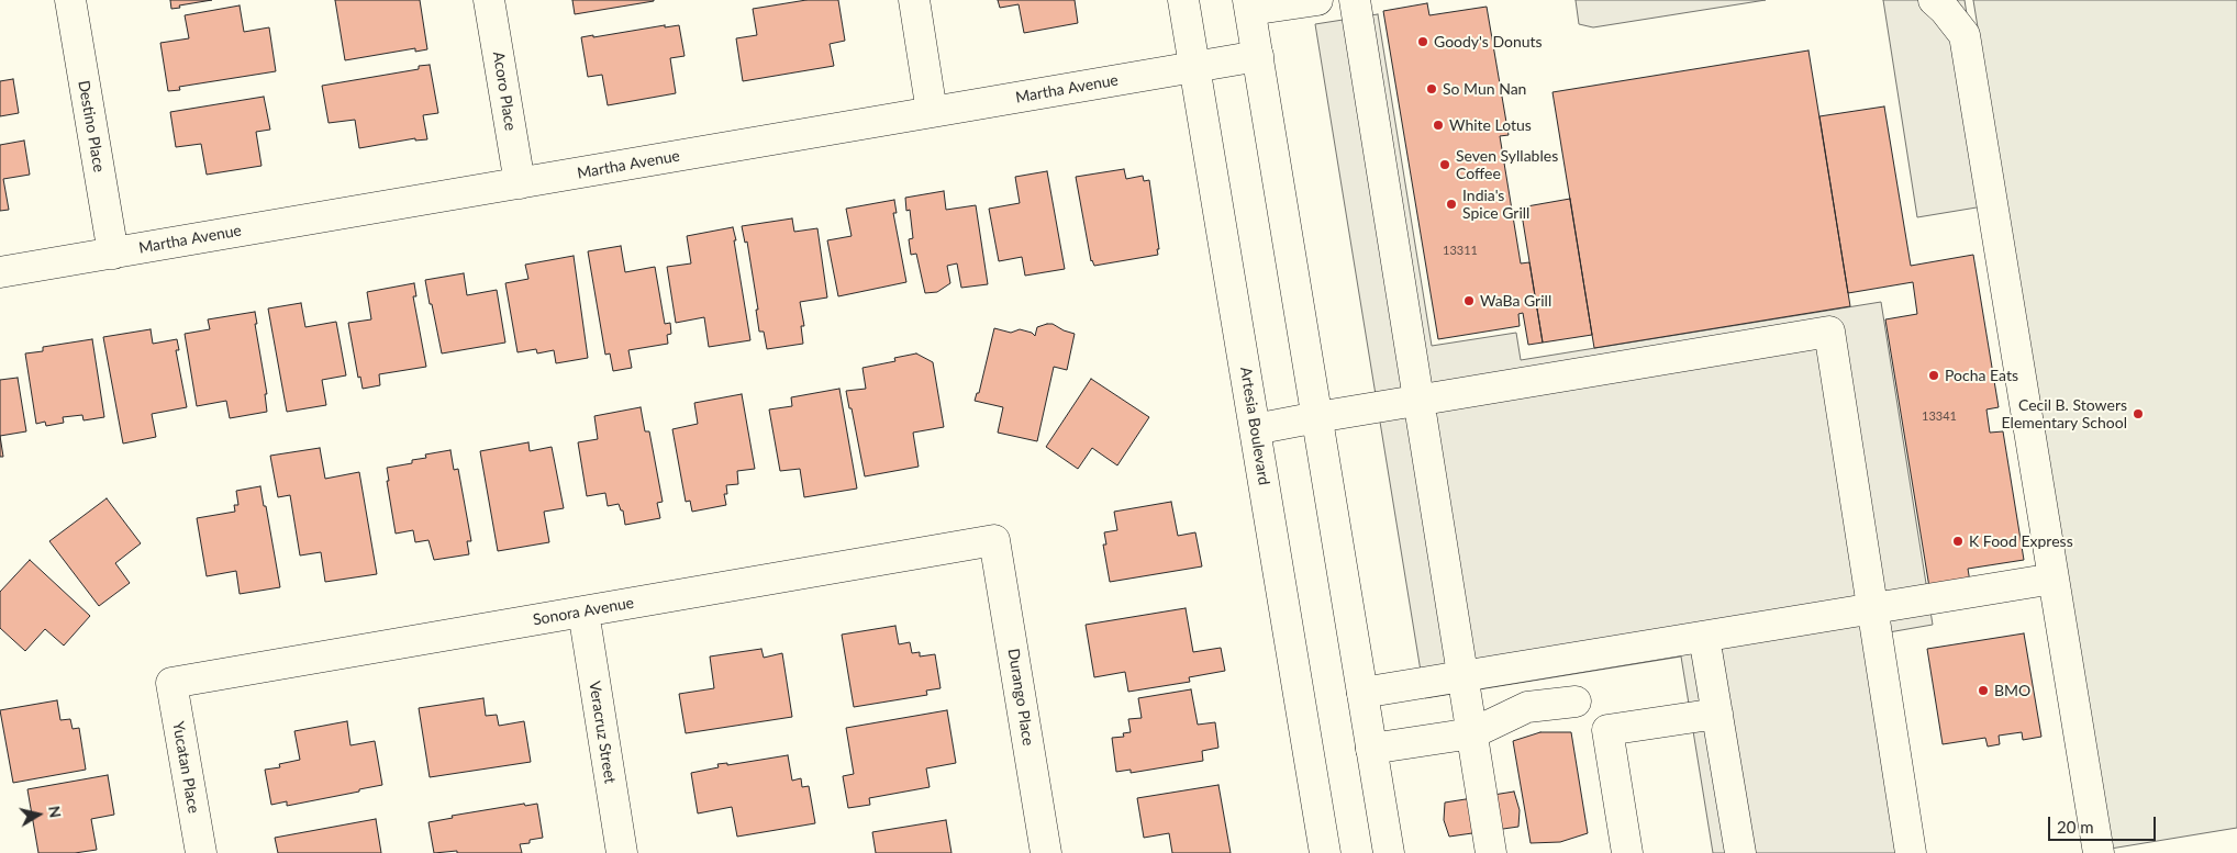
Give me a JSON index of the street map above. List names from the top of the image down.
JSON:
{
  "streets": {
    "street": [
      "Martha Avenue",
      "Acoro Place",
      "Destino Place",
      "Artesia Boulevard",
      "Sonora Avenue",
      "Durango Place",
      "Veracruz Street",
      "Yucatan Place"
    ]
  },
  "crossings": [
    ["Martha Avenue", "Acoro Place"],
    ["Martha Avenue", "Destino Place"],
    ["Martha Avenue", "Artesia Boulevard"],
    ["Sonora Avenue", "Durango Place"],
    ["Sonora Avenue", "Veracruz Street"],
    ["Sonora Avenue", "Yucatan Place"]
  ],
  "places": [
    "Goody's Donuts",
    "So Mun Nan",
    "White Lotus",
    "Seven Syllables Coffee",
    "India's Spice Grill",
    "WaBa Grill",
    "Pocha Eats",
    "Cecil B. Stowers Elementary School",
    "K Food Express",
    "BMO"
  ],
  "house_numbers": ["13311", "13341"],
  "scale_bar": "20 m",
  "north": "right"
}
